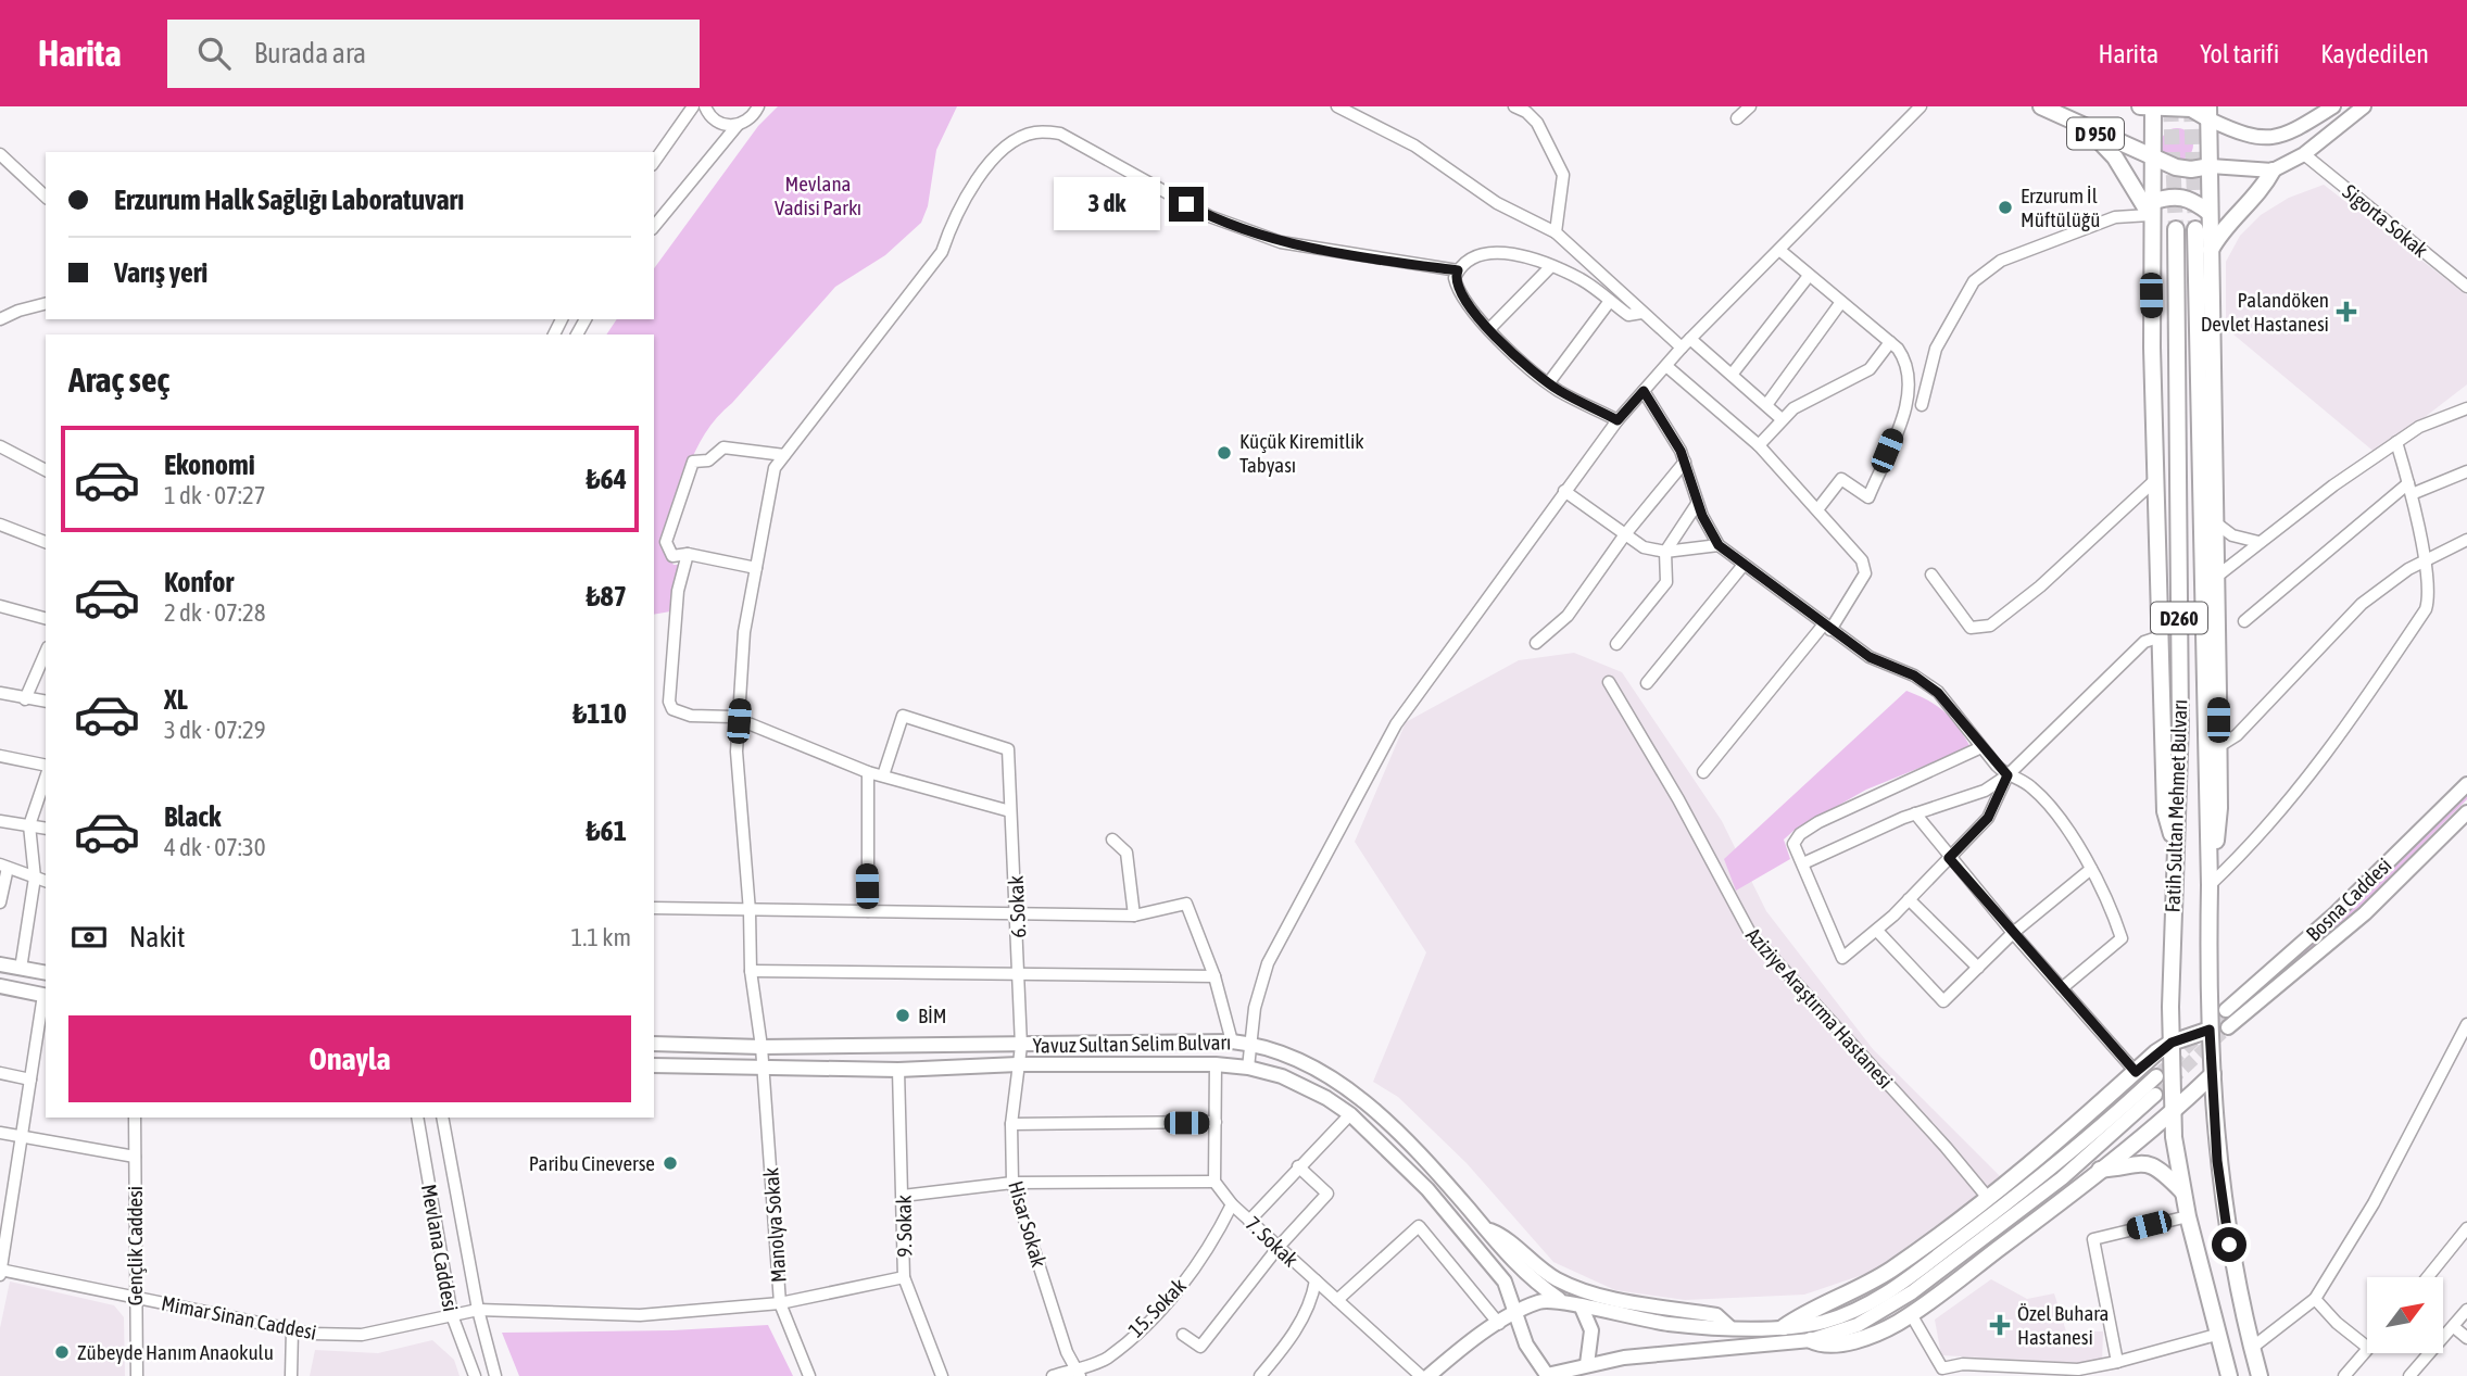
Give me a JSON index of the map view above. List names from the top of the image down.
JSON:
{
  "streets": {
    "highway": ["D 950", "D260", "Fatih Sultan Mehmet Bulvarı"],
    "main road": ["Bosna Caddesi", "Yavuz Sultan Selim Bulvarı"],
    "street": [
      "Sigorta Sokak",
      "6. Sokak",
      "Aziziye Araştırma Hastanesi",
      "Hisar Sokak",
      "Manolya Sokak",
      "9. Sokak",
      "7. Sokak",
      "Gençlik Caddesi",
      "Mevlana Caddesi",
      "15. Sokak",
      "Mimar Sinan Caddesi"
    ]
  },
  "crossings": [
    ["6. Sokak", "Yavuz Sultan Selim Bulvarı"],
    ["6. Sokak", "Hisar Sokak"],
    ["Yavuz Sultan Selim Bulvarı", "Hisar Sokak"],
    ["Yavuz Sultan Selim Bulvarı", "Manolya Sokak"],
    ["Yavuz Sultan Selim Bulvarı", "9. Sokak"],
    ["Hisar Sokak", "15. Sokak"],
    ["Manolya Sokak", "Mimar Sinan Caddesi"],
    ["9. Sokak", "Mimar Sinan Caddesi"],
    ["7. Sokak", "15. Sokak"],
    ["Gençlik Caddesi", "Mimar Sinan Caddesi"],
    ["Mevlana Caddesi", "Mimar Sinan Caddesi"]
  ],
  "parks": ["Mevlana Vadisi Parkı"],
  "places": {
    "other": [
      "Erzurum İl Müftülüğü",
      "Küçük Kiremitlik Tabyası",
      "BİM",
      "Paribu Cineverse",
      "Zübeyde Hanım Anaokulu"
    ],
    "health": ["Palandöken Devlet Hastanesi", "Özel Buhara Hastanesi"]
  },
  "north": "top right",
  "page": {
    "header": "Harita",
    "search": "Burada ara",
    "nav": ["Harita", "Yol tarifi", "Kaydedilen"],
    "banner": ["Erzurum Halk Sağlığı Laboratuvarı", "Varış yeri"],
    "bubble": "3 dk",
    "heading": "Araç seç",
    "list": [
      {
        "name": "Ekonomi",
        "note": "1 dk · 07:27",
        "value": "₺64"
      },
      {
        "name": "Konfor",
        "note": "2 dk · 07:28",
        "value": "₺87"
      },
      {
        "name": "XL",
        "note": "3 dk · 07:29",
        "value": "₺110"
      },
      {
        "name": "Black",
        "note": "4 dk · 07:30",
        "value": "₺61"
      }
    ],
    "pay": ["Nakit", "1.1 km"],
    "buttons": "Onayla"
  }
}
